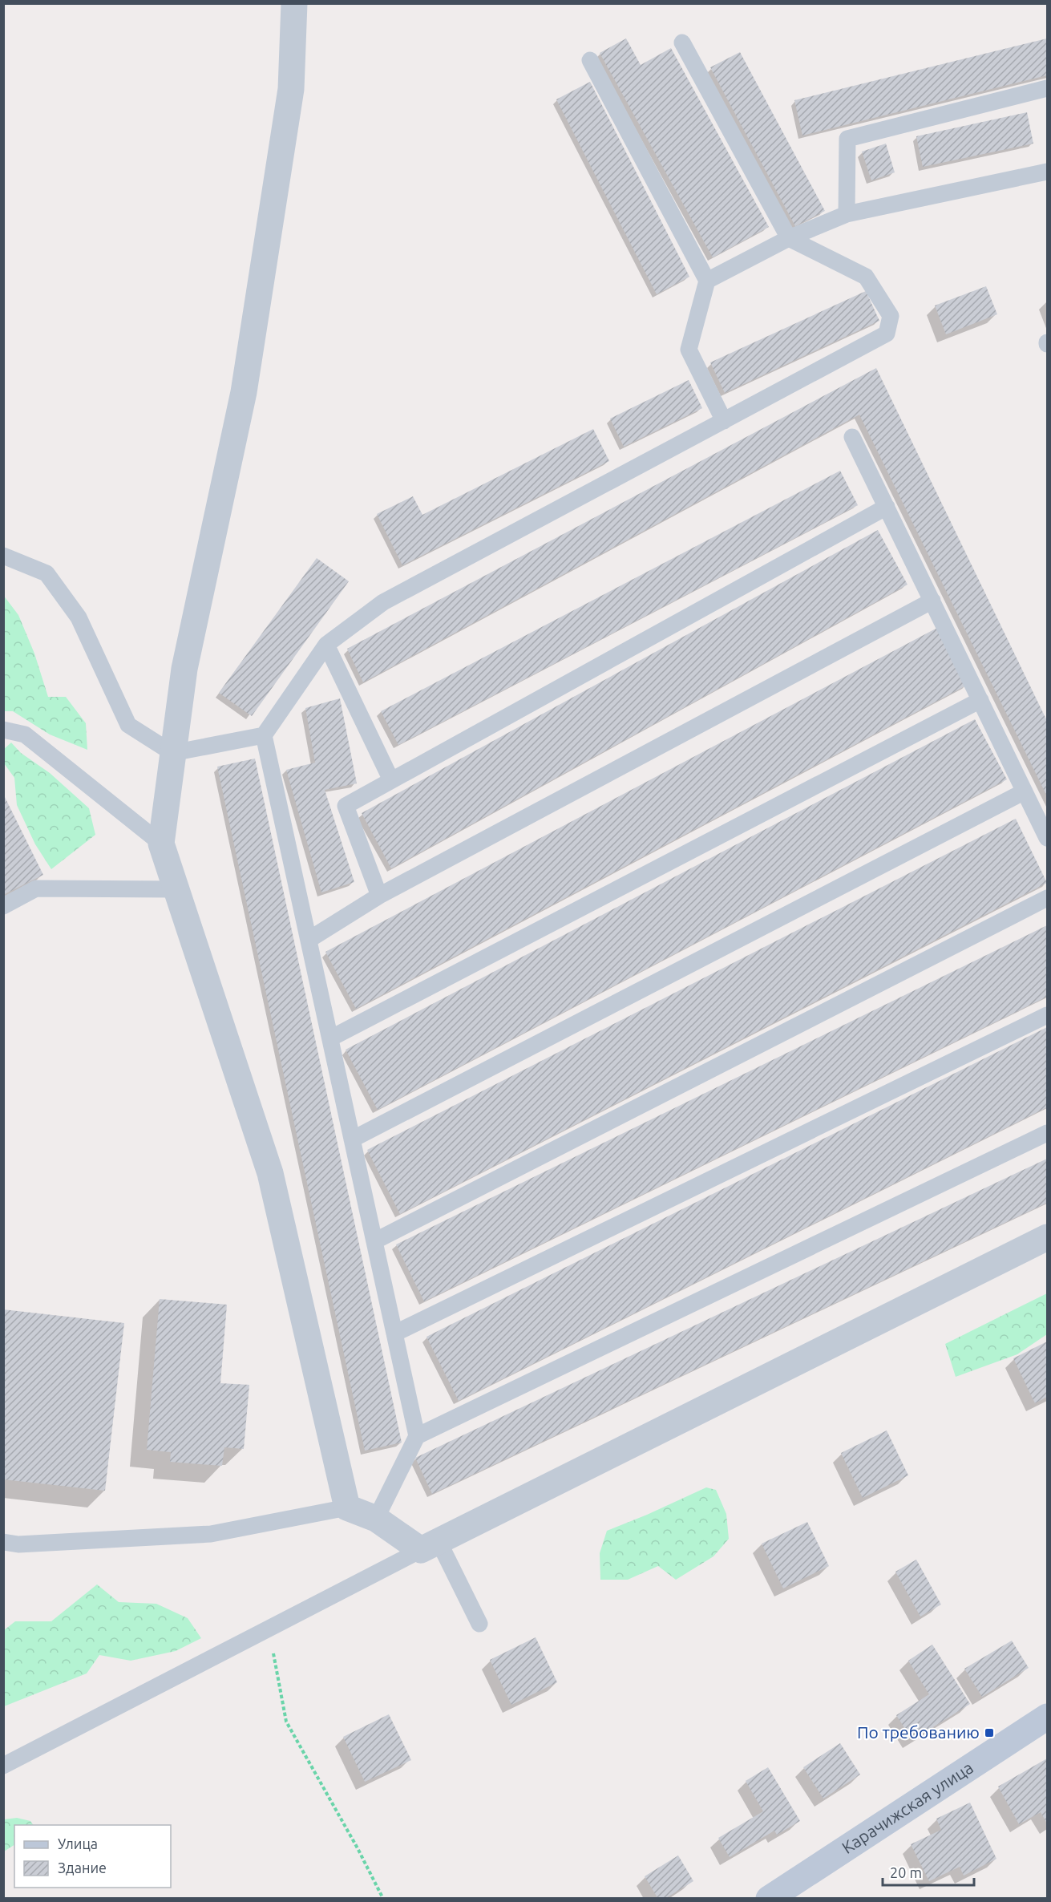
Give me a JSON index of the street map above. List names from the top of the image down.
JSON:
{
  "streets": {
    "main road": ["Карачижская улица"]
  },
  "places": {
    "transit": ["По требованию"]
  },
  "legend": ["Улица", "Здание"],
  "scale_bar": "20 m"
}
